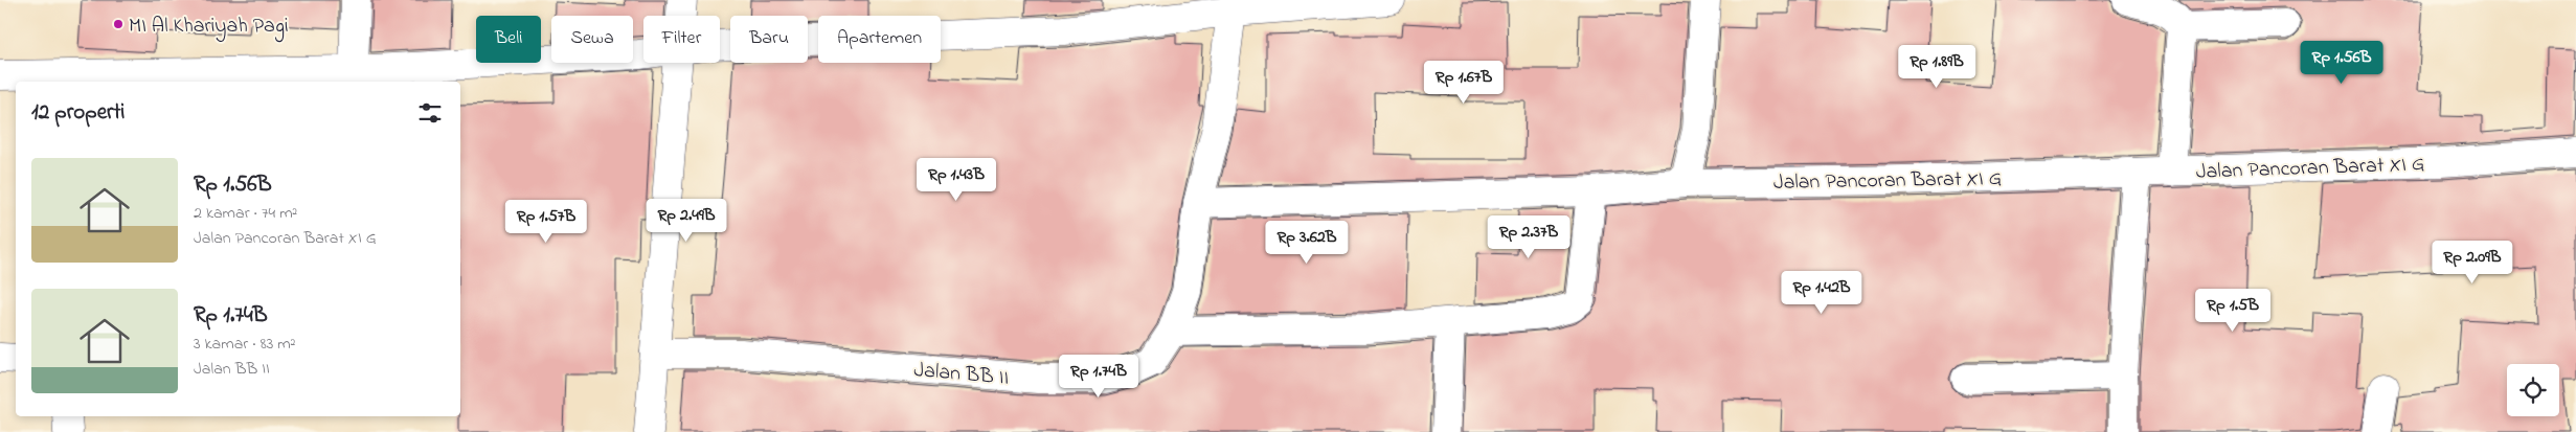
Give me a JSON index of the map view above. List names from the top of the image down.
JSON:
{
  "streets": {
    "street": ["Jalan Pancoran Barat XI G", "Jalan BB II"]
  },
  "crossings": [
    ["Jalan Pancoran Barat XI G", "Jalan BB II"]
  ],
  "places": ["MI Al Khariyah Pagi"],
  "page": {
    "chip": [
      "Beli",
      "Sewa",
      "Filter",
      "Baru",
      "Apartemen"
    ],
    "price": [
      "Rp 1.56B",
      "Rp 1.89B",
      "Rp 1.67B",
      "Rp 1.43B",
      "Rp 2.49B",
      "Rp 1.57B",
      "Rp 2.37B",
      "Rp 3.62B",
      "Rp 2.09B",
      "Rp 1.42B",
      "Rp 1.5B",
      "Rp 1.74B"
    ],
    "heading": "12 properti",
    "list": [
      {
        "name": "Rp 1.56B",
        "note": "2 kamar · 74 m² · Jalan Pancoran Barat XI G"
      },
      {
        "name": "Rp 1.74B",
        "note": "3 kamar · 83 m² · Jalan BB II"
      }
    ]
  }
}
